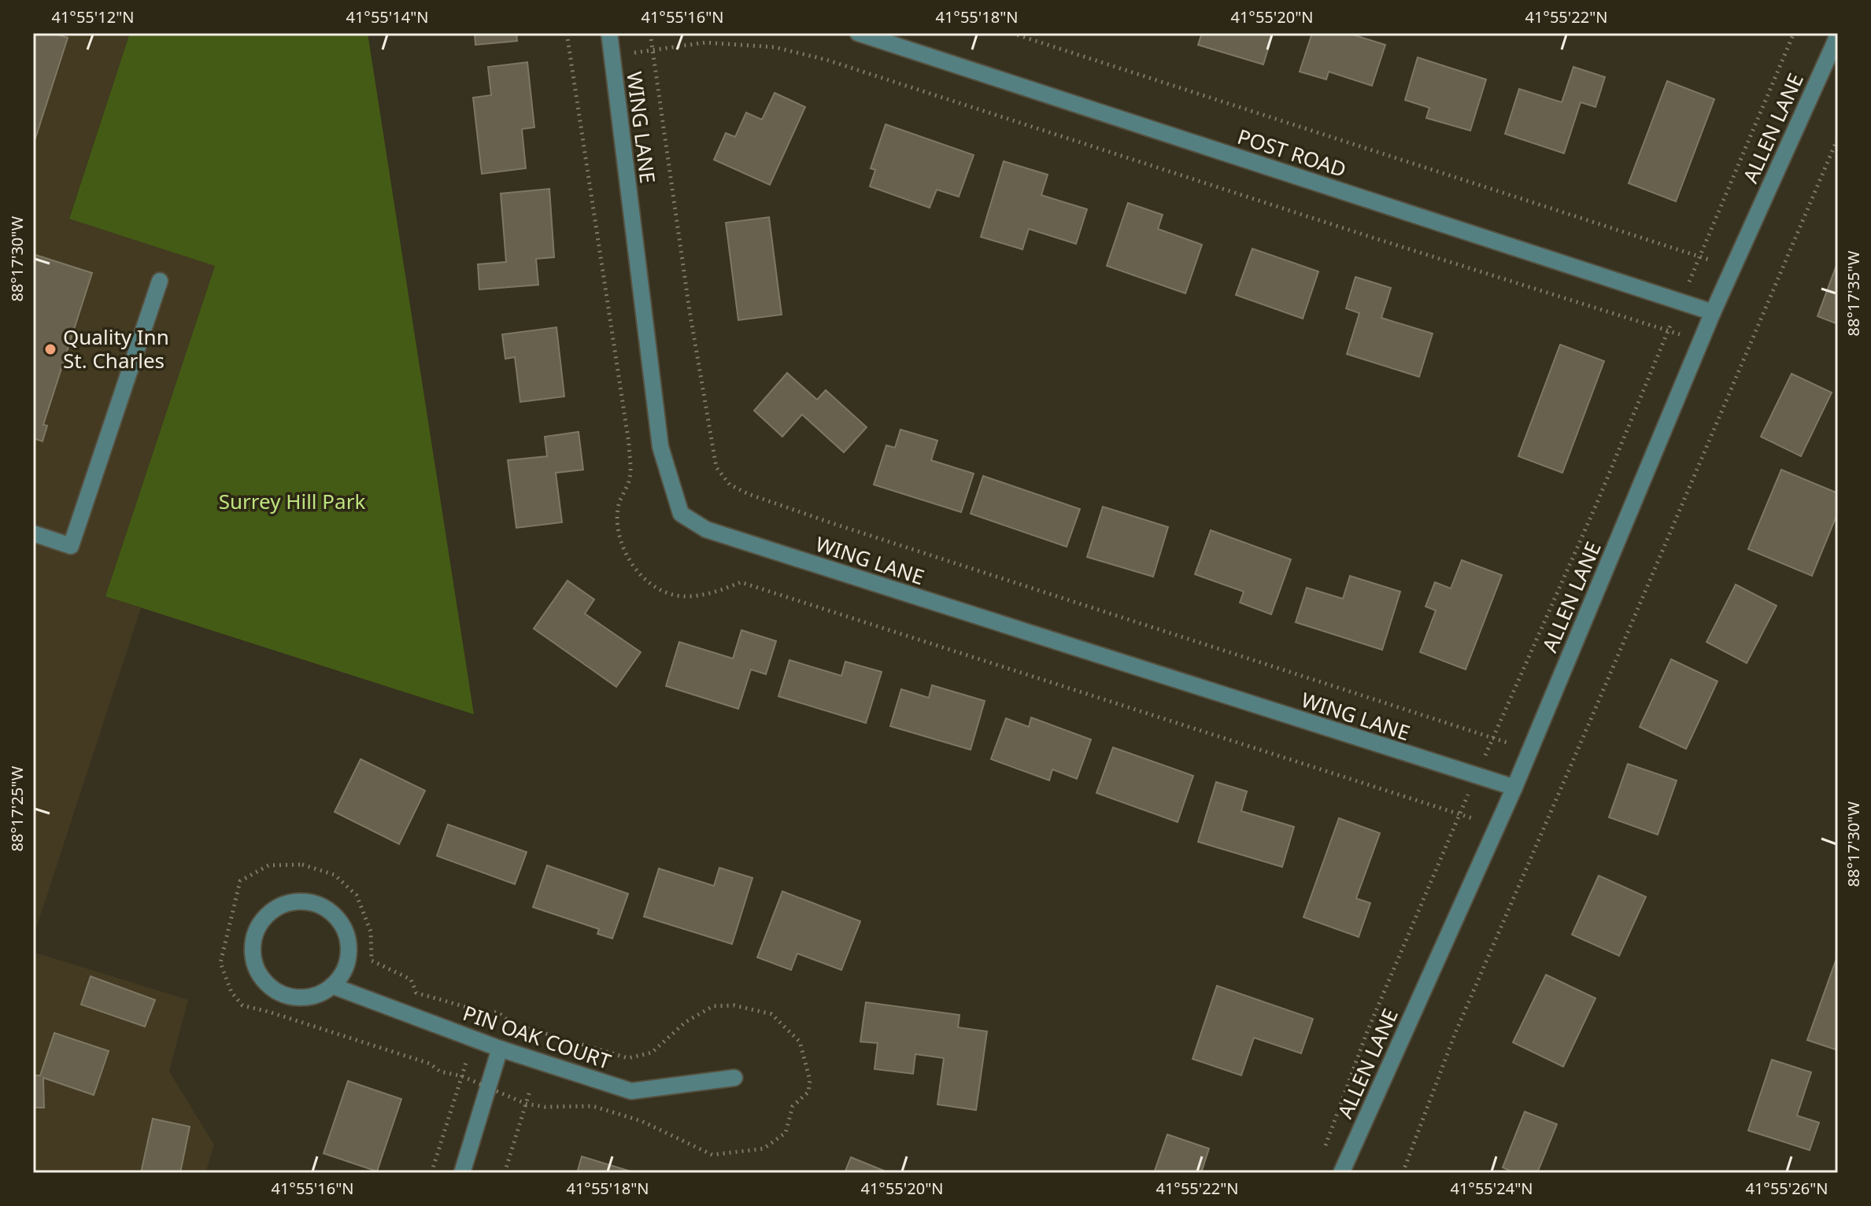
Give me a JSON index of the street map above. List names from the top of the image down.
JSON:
{
  "streets": {
    "street": [
      "WING LANE",
      "ALLEN LANE",
      "POST ROAD",
      "PIN OAK COURT"
    ]
  },
  "crossings": [
    ["WING LANE", "ALLEN LANE"],
    ["ALLEN LANE", "POST ROAD"]
  ],
  "parks": ["Surrey Hill Park"],
  "places": ["Quality Inn St. Charles"],
  "coordinates": [
    "41°55'12\"N",
    "41°55'14\"N",
    "41°55'16\"N",
    "41°55'18\"N",
    "41°55'20\"N",
    "41°55'22\"N",
    "88°17'30\"W",
    "88°17'35\"W",
    "88°17'25\"W",
    "41°55'24\"N",
    "41°55'26\"N"
  ]
}
